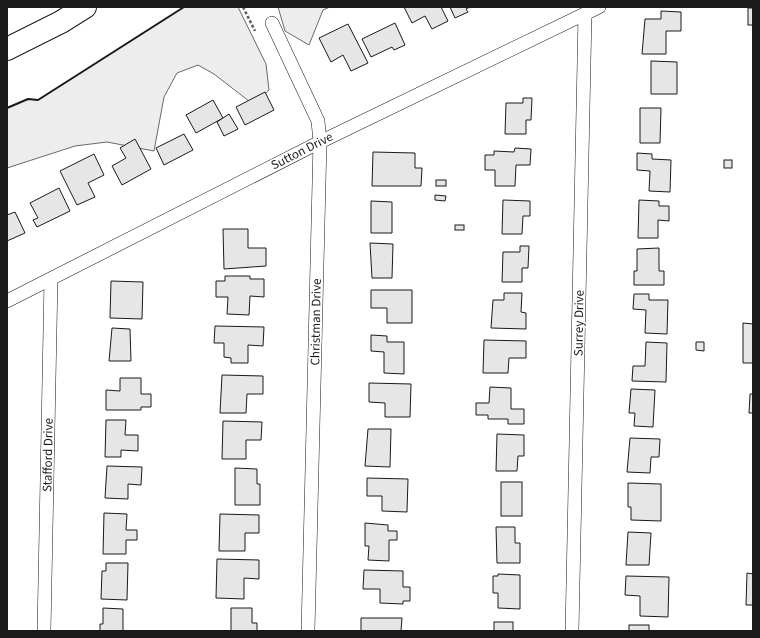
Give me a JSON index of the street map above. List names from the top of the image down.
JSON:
{
  "streets": {
    "street": [
      "Sutton Drive",
      "Christman Drive",
      "Surrey Drive",
      "Stafford Drive"
    ]
  },
  "crossings": [
    ["Sutton Drive", "Christman Drive"],
    ["Sutton Drive", "Surrey Drive"],
    ["Sutton Drive", "Stafford Drive"]
  ]
}
